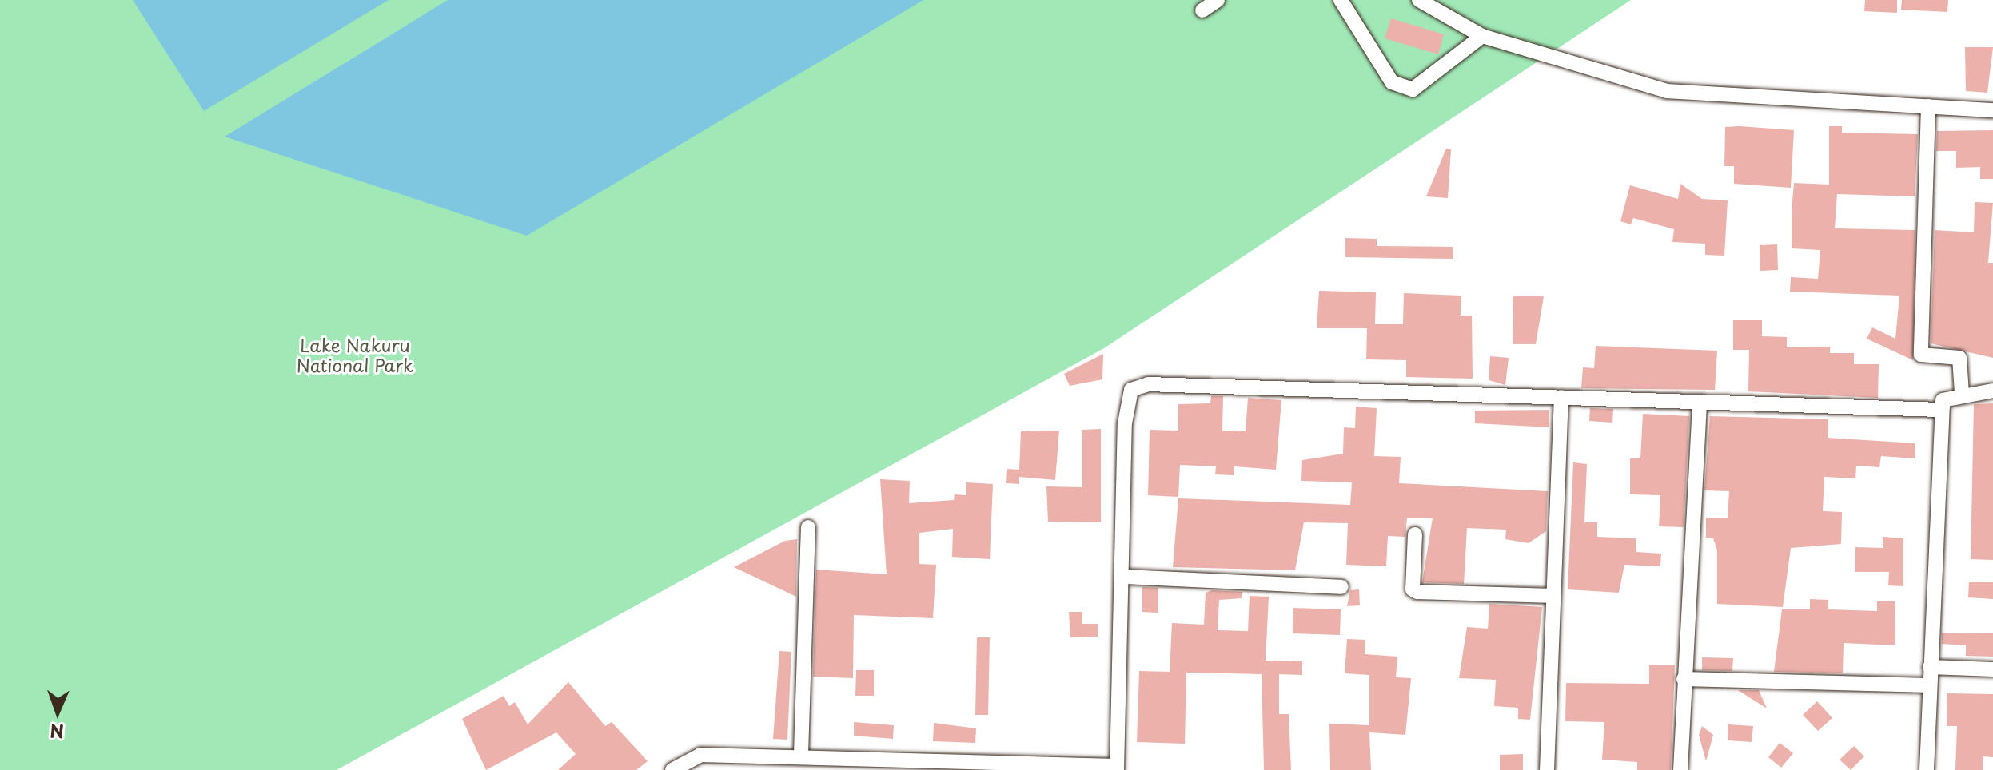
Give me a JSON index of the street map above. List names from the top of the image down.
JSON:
{
  "parks": ["Lake Nakuru National Park"],
  "north": "bottom"
}
